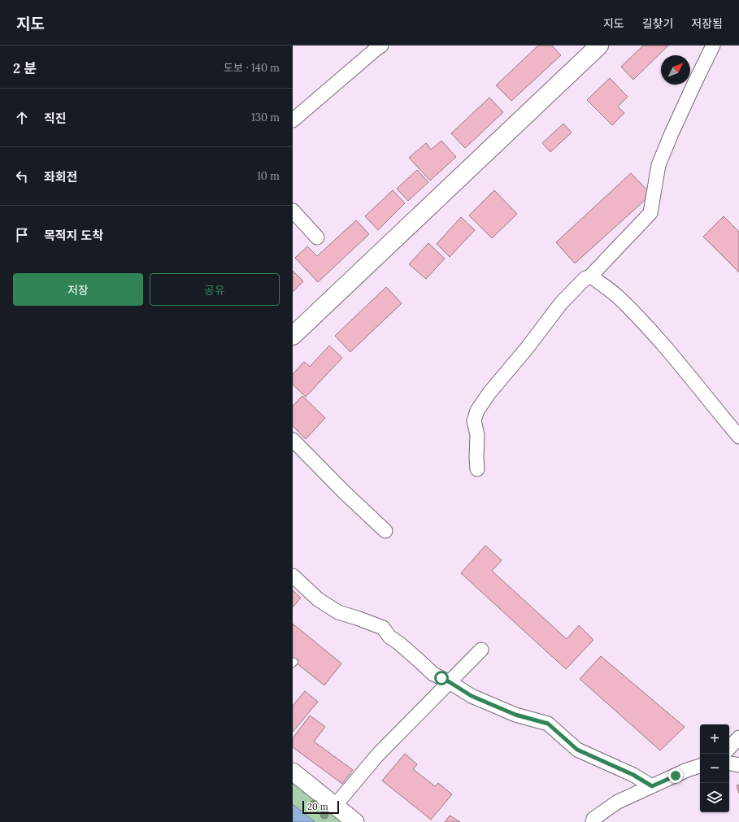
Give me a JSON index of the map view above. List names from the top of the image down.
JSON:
{
  "scale_bar": "20 m",
  "north": "top right",
  "page": {
    "header": "지도",
    "nav": ["지도", "길찾기", "저장됨"],
    "heading": ["2 분", "도보 · 140 m"],
    "list": [
      ["직진", "130 m"],
      ["좌회전", "10 m"],
      "목적지 도착"
    ],
    "buttons": ["저장", "공유"],
    "map_buttons": ["+", "−"],
    "scale": "20 m"
  }
}
